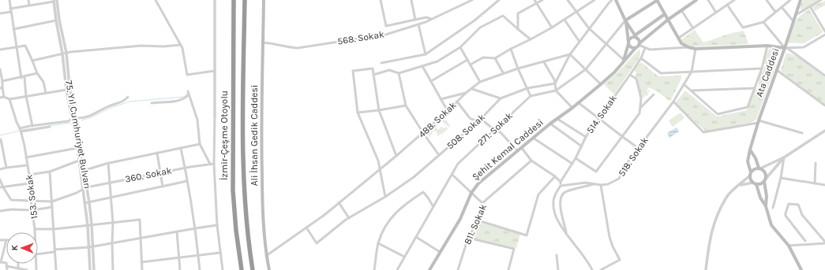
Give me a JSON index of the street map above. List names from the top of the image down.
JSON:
{
  "streets": {
    "highway": ["İzmir-Çeşme Otoyolu"],
    "main road": ["Ata Caddesi", "Ali İhsan Gedik Caddesi", "Şehit Kemal Caddesi"],
    "street": [
      "568. Sokak",
      "514. Sokak",
      "488. Sokak",
      "271. Sokak",
      "508. Sokak",
      "75. Yıl Cumhuriyet Bulvarı",
      "518. Sokak",
      "360. Sokak",
      "153. Sokak",
      "811. Sokak"
    ]
  },
  "crossings": [
    ["568. Sokak", "Ali İhsan Gedik Caddesi"],
    ["488. Sokak", "508. Sokak"],
    ["488. Sokak", "Ali İhsan Gedik Caddesi"],
    ["75. Yıl Cumhuriyet Bulvarı", "360. Sokak"]
  ],
  "north": "left"
}
